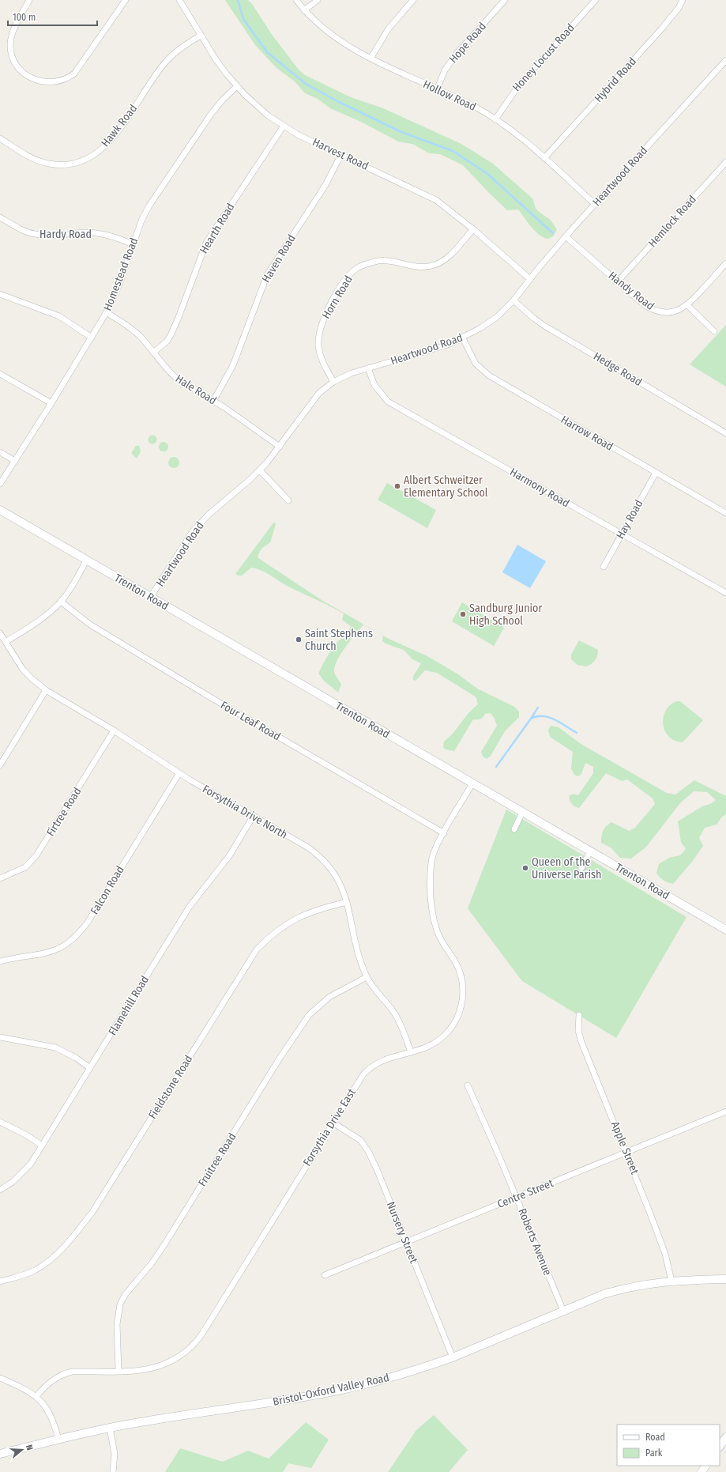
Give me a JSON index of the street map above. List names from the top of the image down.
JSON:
{
  "streets": {
    "main road": ["Trenton Road", "Bristol-Oxford Valley Road"],
    "street": [
      "Hope Road",
      "Honey Locust Road",
      "Hybrid Road",
      "Hollow Road",
      "Hawk Road",
      "Harvest Road",
      "Heartwood Road",
      "Hemlock Road",
      "Hearth Road",
      "Hardy Road",
      "Haven Road",
      "Homestead Road",
      "Handy Road",
      "Horn Road",
      "Hedge Road",
      "Hale Road",
      "Harrow Road",
      "Harmony Road",
      "Hay Road",
      "Four Leaf Road",
      "Firtree Road",
      "Forsythia Drive North",
      "Falcon Road",
      "Flamehill Road",
      "Fieldstone Road",
      "Forsythia Drive East",
      "Apple Street",
      "Fruitree Road",
      "Centre Street",
      "Nursery Street",
      "Roberts Avenue"
    ]
  },
  "crossings": [
    ["Hope Road", "Hollow Road"],
    ["Honey Locust Road", "Hollow Road"],
    ["Hybrid Road", "Hollow Road"],
    ["Hollow Road", "Heartwood Road"],
    ["Hawk Road", "Harvest Road"],
    ["Harvest Road", "Heartwood Road"],
    ["Harvest Road", "Hearth Road"],
    ["Harvest Road", "Haven Road"],
    ["Harvest Road", "Homestead Road"],
    ["Harvest Road", "Horn Road"],
    ["Heartwood Road", "Handy Road"],
    ["Heartwood Road", "Horn Road"],
    ["Heartwood Road", "Hedge Road"],
    ["Heartwood Road", "Hale Road"],
    ["Heartwood Road", "Harrow Road"],
    ["Heartwood Road", "Harmony Road"],
    ["Heartwood Road", "Trenton Road"],
    ["Hemlock Road", "Handy Road"],
    ["Hearth Road", "Hale Road"],
    ["Hardy Road", "Homestead Road"],
    ["Haven Road", "Hale Road"],
    ["Homestead Road", "Hale Road"],
    ["Harrow Road", "Hay Road"],
    ["Harmony Road", "Hay Road"],
    ["Trenton Road", "Forsythia Drive East"],
    ["Four Leaf Road", "Forsythia Drive East"],
    ["Firtree Road", "Forsythia Drive North"],
    ["Forsythia Drive North", "Falcon Road"],
    ["Forsythia Drive North", "Flamehill Road"],
    ["Forsythia Drive North", "Fieldstone Road"],
    ["Forsythia Drive North", "Forsythia Drive East"],
    ["Forsythia Drive North", "Fruitree Road"],
    ["Forsythia Drive East", "Fruitree Road"],
    ["Forsythia Drive East", "Nursery Street"],
    ["Apple Street", "Centre Street"],
    ["Apple Street", "Bristol-Oxford Valley Road"],
    ["Centre Street", "Nursery Street"],
    ["Centre Street", "Roberts Avenue"],
    ["Nursery Street", "Bristol-Oxford Valley Road"],
    ["Roberts Avenue", "Bristol-Oxford Valley Road"]
  ],
  "places": [
    "Albert Schweitzer Elementary School",
    "Sandburg Junior High School",
    "Saint Stephens Church",
    "Queen of the Universe Parish"
  ],
  "legend": ["Road", "Park"],
  "scale_bar": "100 m",
  "north": "right"
}
